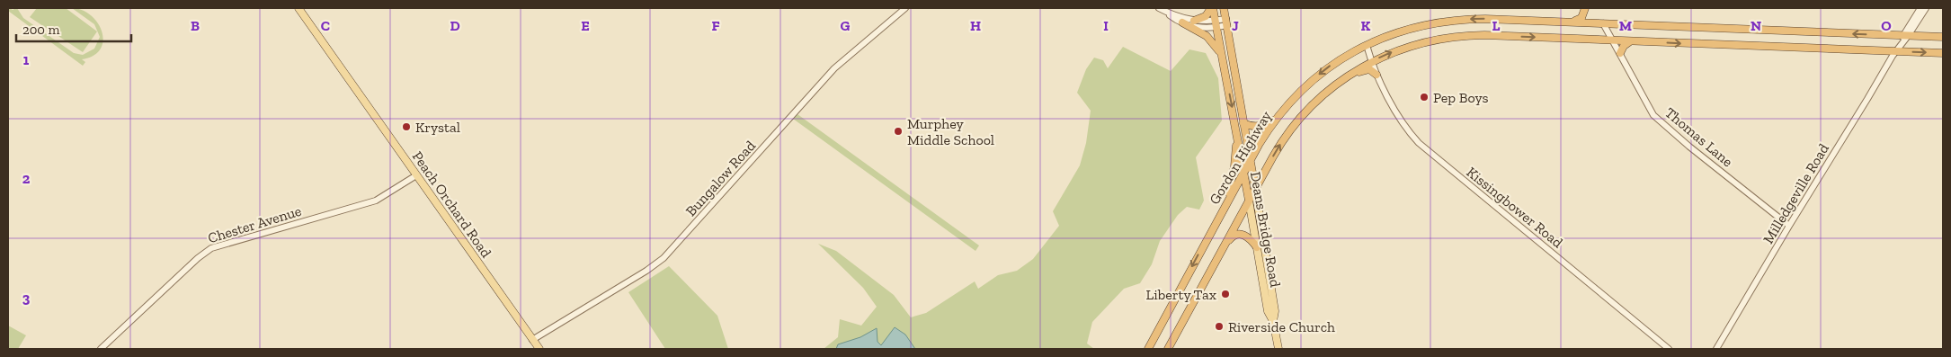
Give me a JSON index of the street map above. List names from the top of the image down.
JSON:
{
  "streets": {
    "highway": ["Gordon Highway", "Deans Bridge Road"],
    "main road": ["Peach Orchard Road"],
    "street": [
      "Thomas Lane",
      "Bungalow Road",
      "Milledgeville Road",
      "Kissingbower Road",
      "Chester Avenue"
    ]
  },
  "crossings": [
    ["Thomas Lane", "Gordon Highway"],
    ["Thomas Lane", "Milledgeville Road"],
    ["Gordon Highway", "Milledgeville Road"],
    ["Gordon Highway", "Kissingbower Road"],
    ["Gordon Highway", "Deans Bridge Road"],
    ["Bungalow Road", "Peach Orchard Road"],
    ["Peach Orchard Road", "Chester Avenue"]
  ],
  "places": [
    "Pep Boys",
    "Krystal",
    "Murphey Middle School",
    "Liberty Tax",
    "Riverside Church"
  ],
  "scale_bar": "200 m",
  "grid": {
    "columns": [
      "B",
      "C",
      "D",
      "E",
      "F",
      "G",
      "H",
      "I",
      "J",
      "K",
      "L",
      "M",
      "N",
      "O"
    ],
    "rows": ["1", "2", "3"]
  }
}
